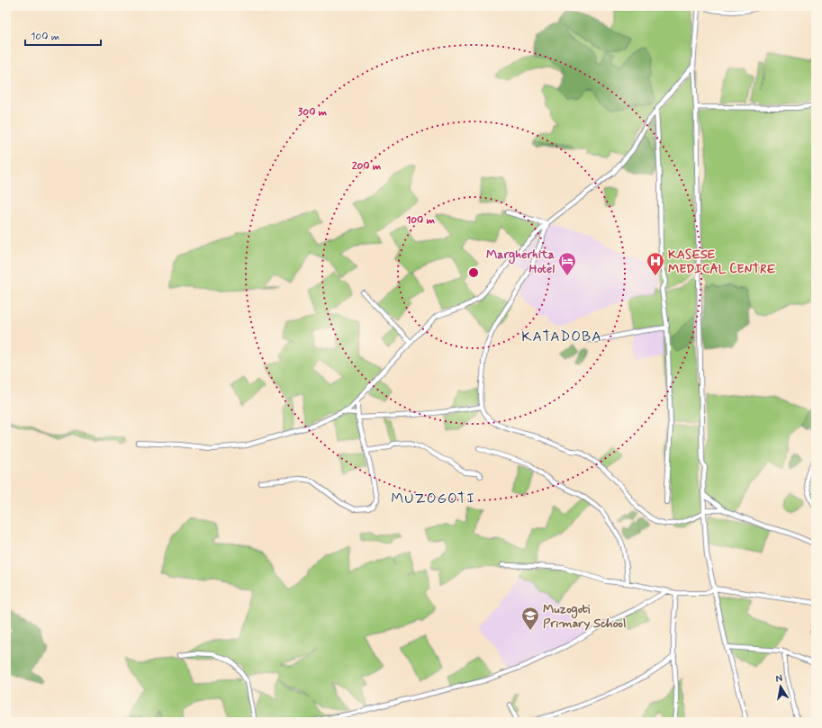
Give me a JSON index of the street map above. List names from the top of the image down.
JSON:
{
  "districts": ["KATADOBA", "MUZOGOTI"],
  "places": {
    "hotel": ["Margherhita Hotel"],
    "hospital": ["KASESE MEDICAL CENTRE"],
    "school or university": ["Muzogoti Primary School"]
  },
  "scale_bar": "100 m",
  "north": "top",
  "rings": ["300 m", "200 m", "100 m"]
}
